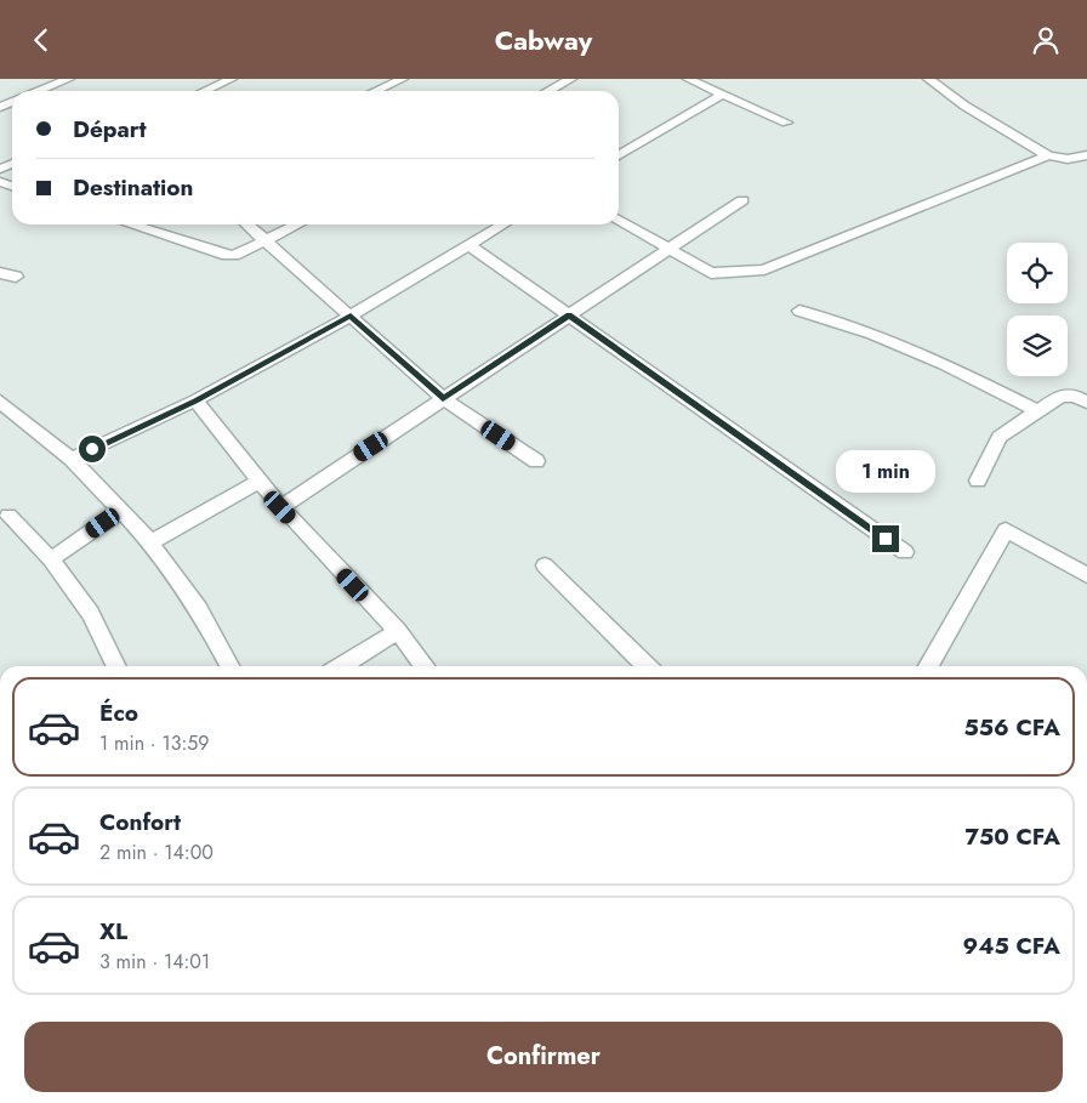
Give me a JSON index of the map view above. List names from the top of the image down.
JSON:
{
  "page": {
    "header": "Cabway",
    "banner": ["Départ", "Destination"],
    "bubble": "1 min",
    "list": [
      {
        "name": "Éco",
        "note": "1 min · 13:59",
        "value": "556 CFA"
      },
      {
        "name": "Confort",
        "note": "2 min · 14:00",
        "value": "750 CFA"
      },
      {
        "name": "XL",
        "note": "3 min · 14:01",
        "value": "945 CFA"
      }
    ],
    "buttons": "Confirmer"
  }
}
